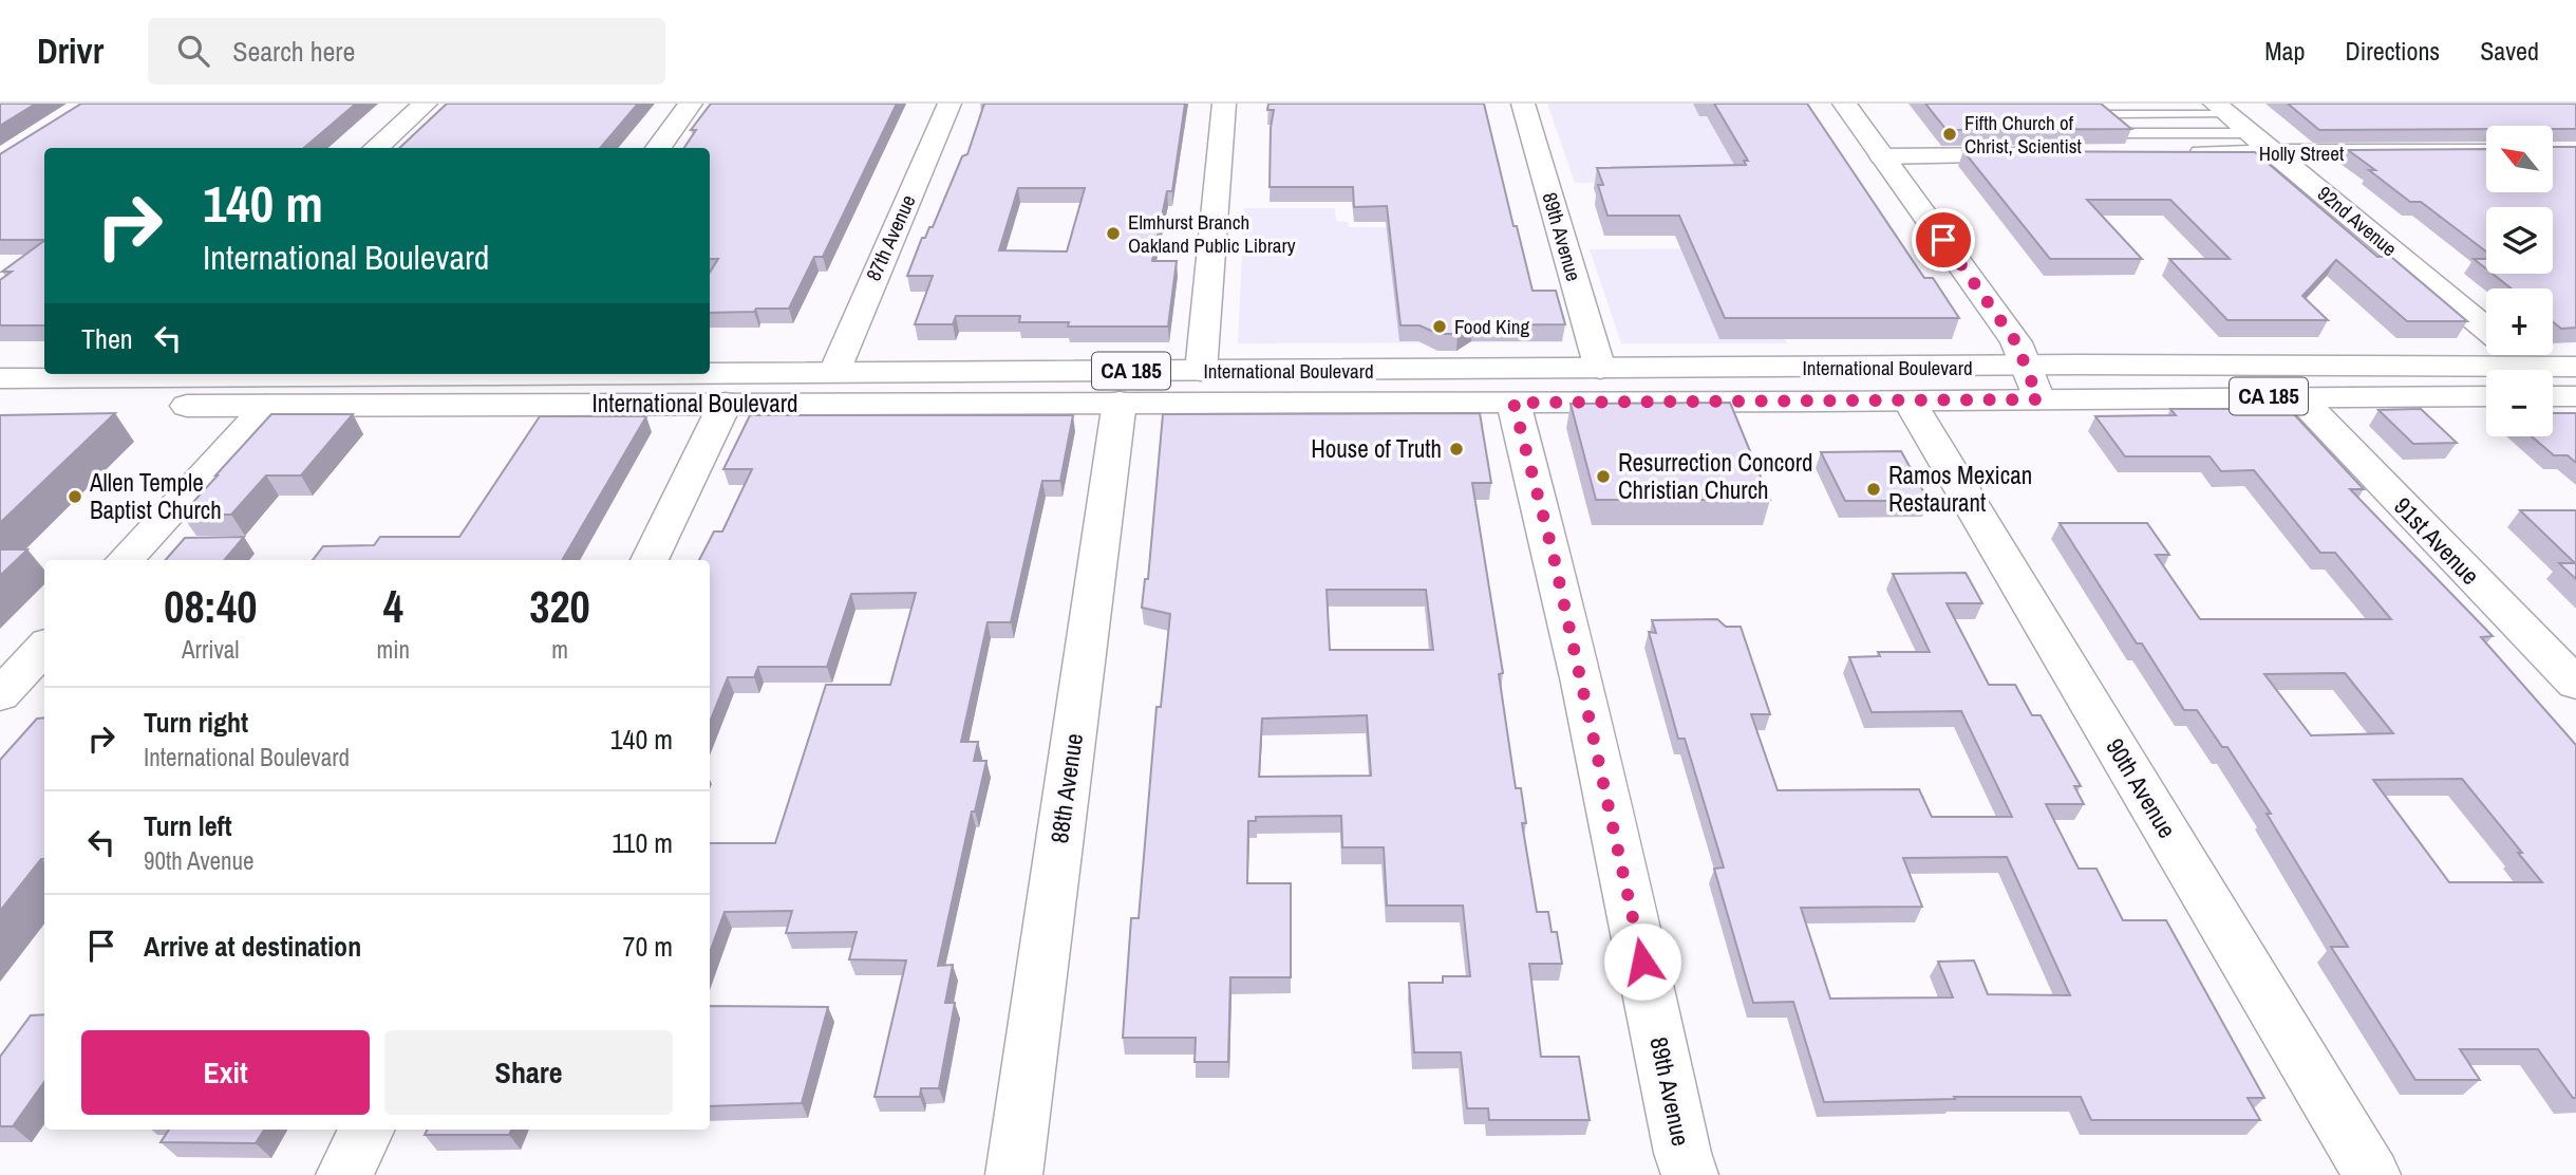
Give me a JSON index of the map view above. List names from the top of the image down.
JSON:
{
  "streets": {
    "street": [
      "Holly Street",
      "92nd Avenue",
      "89th Avenue",
      "87th Avenue",
      "International Boulevard",
      "CA 185",
      "91st Avenue",
      "88th Avenue",
      "90th Avenue"
    ]
  },
  "crossings": [
    ["Holly Street", "92nd Avenue"],
    ["89th Avenue", "International Boulevard"],
    ["87th Avenue", "International Boulevard"],
    ["International Boulevard", "91st Avenue"],
    ["International Boulevard", "88th Avenue"],
    ["International Boulevard", "90th Avenue"]
  ],
  "places": [
    "Fifth Church of Christ, Scientist",
    "Elmhurst Branch Oakland Public Library",
    "Food King",
    "House of Truth",
    "Resurrection Concord Christian Church",
    "Ramos Mexican Restaurant",
    "Allen Temple Baptist Church"
  ],
  "north": "top left",
  "page": {
    "header": "Drivr",
    "search": "Search here",
    "nav": ["Map", "Directions", "Saved"],
    "map_buttons": ["+", "−"],
    "turn": ["140 m", "International Boulevard"],
    "then": "Then",
    "eta": [
      "08:40",
      "Arrival",
      "4",
      "min",
      "320",
      "m"
    ],
    "list": [
      {
        "name": "Turn right",
        "note": "International Boulevard",
        "value": "140 m"
      },
      {
        "name": "Turn left",
        "note": "90th Avenue",
        "value": "110 m"
      },
      {
        "name": "Arrive at destination",
        "value": "70 m"
      }
    ],
    "buttons": ["Exit", "Share"]
  }
}
